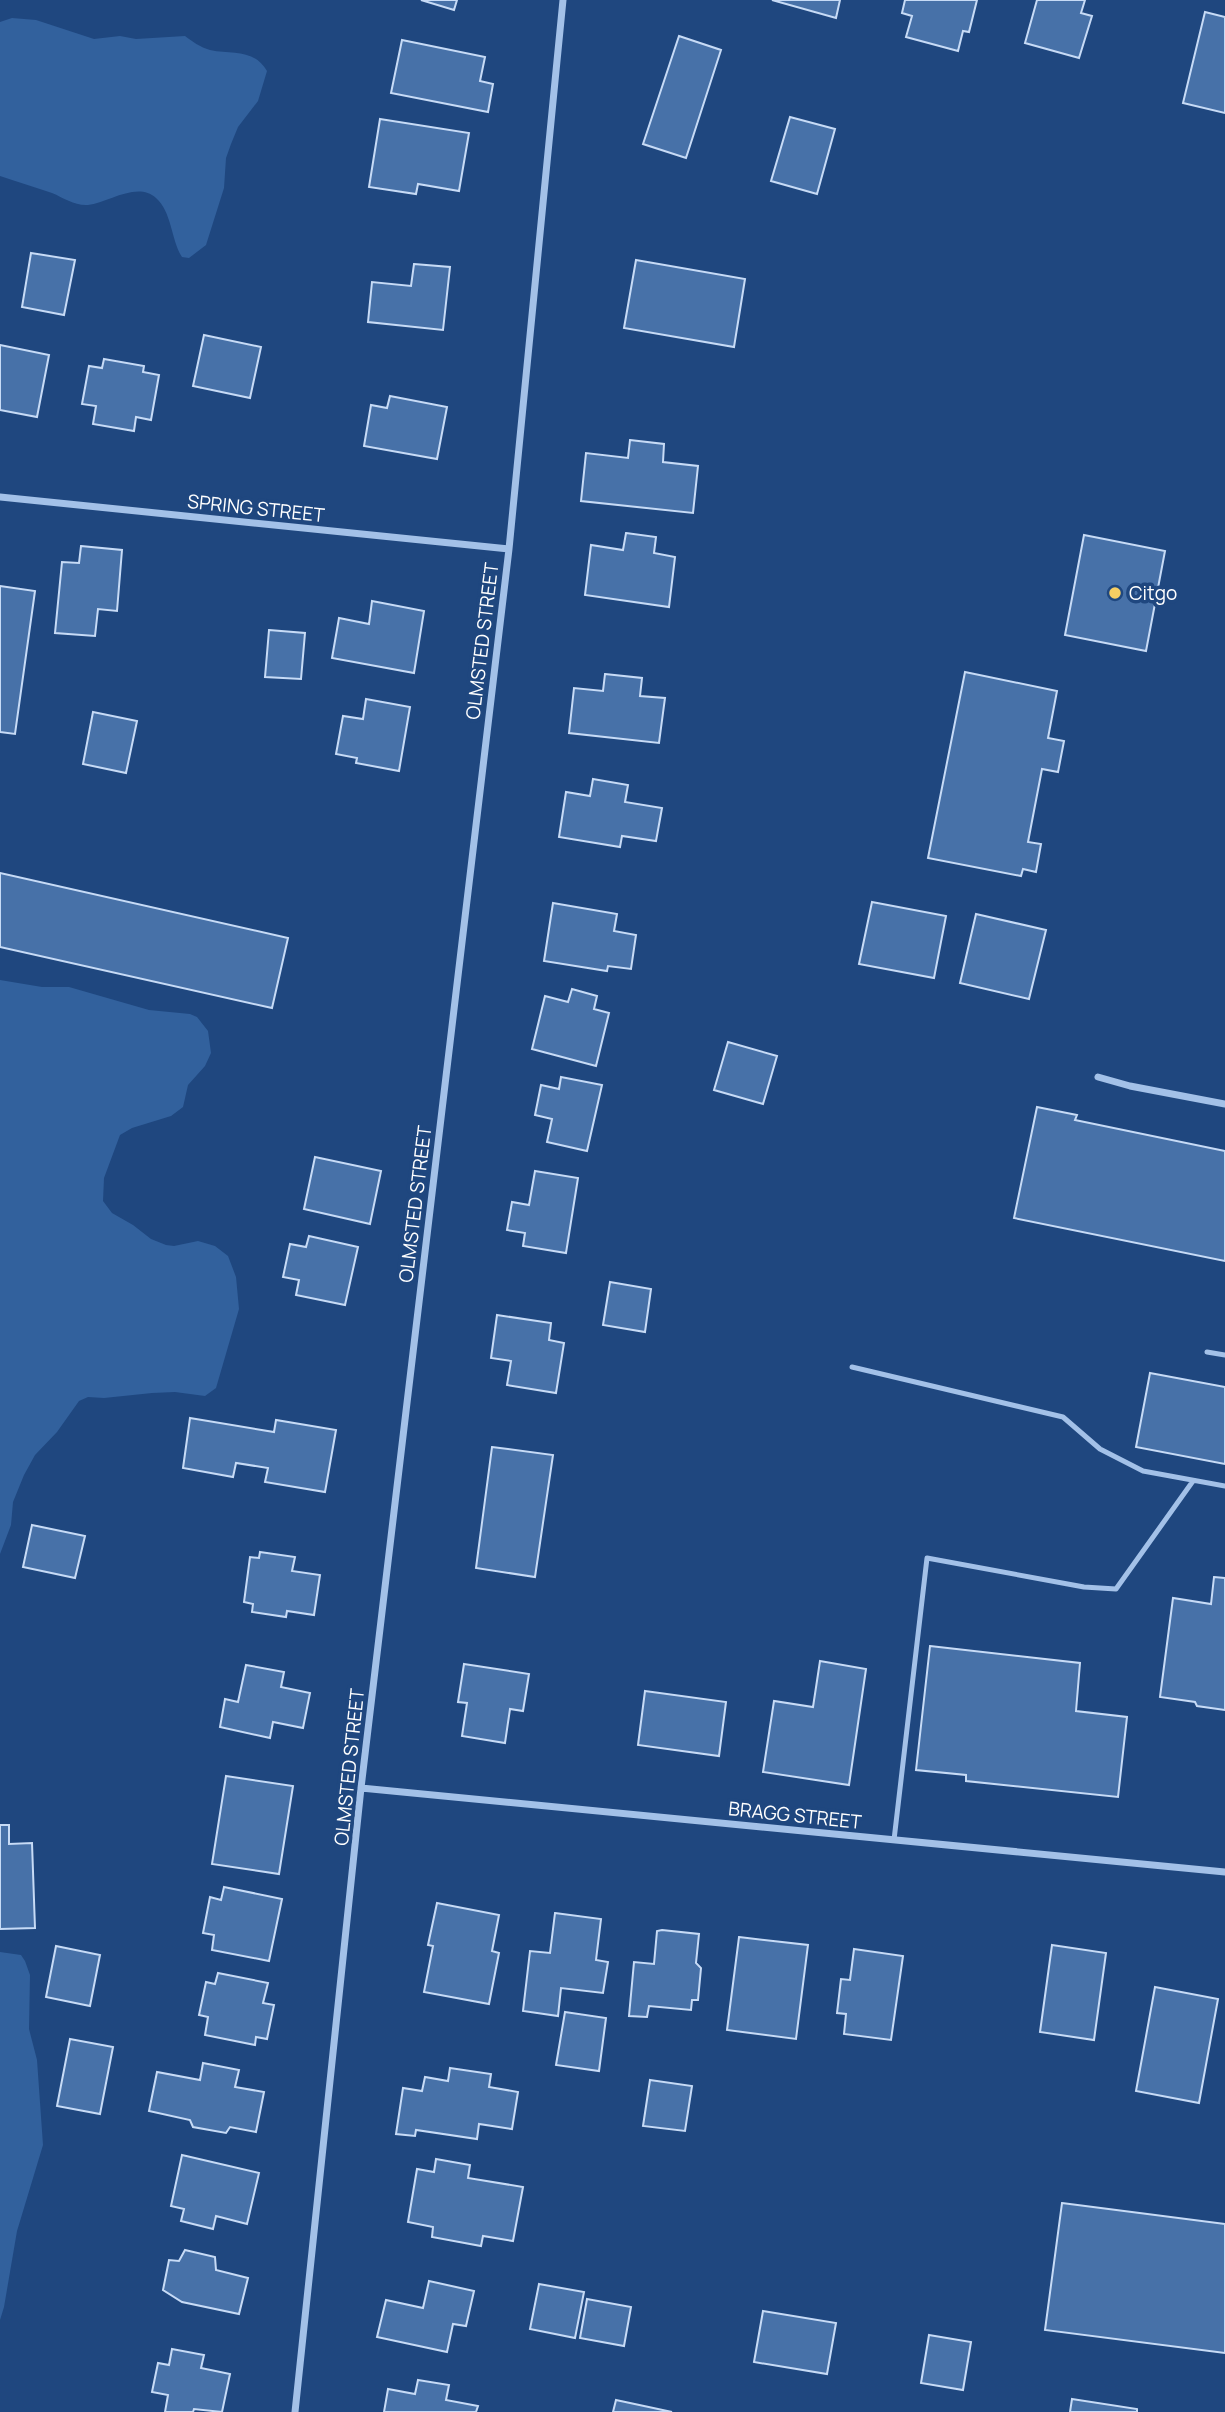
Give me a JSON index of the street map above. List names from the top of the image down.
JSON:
{
  "streets": {
    "street": ["SPRING STREET", "OLMSTED STREET", "BRAGG STREET"]
  },
  "crossings": [
    ["SPRING STREET", "OLMSTED STREET"],
    ["OLMSTED STREET", "BRAGG STREET"]
  ],
  "places": ["Citgo"]
}
